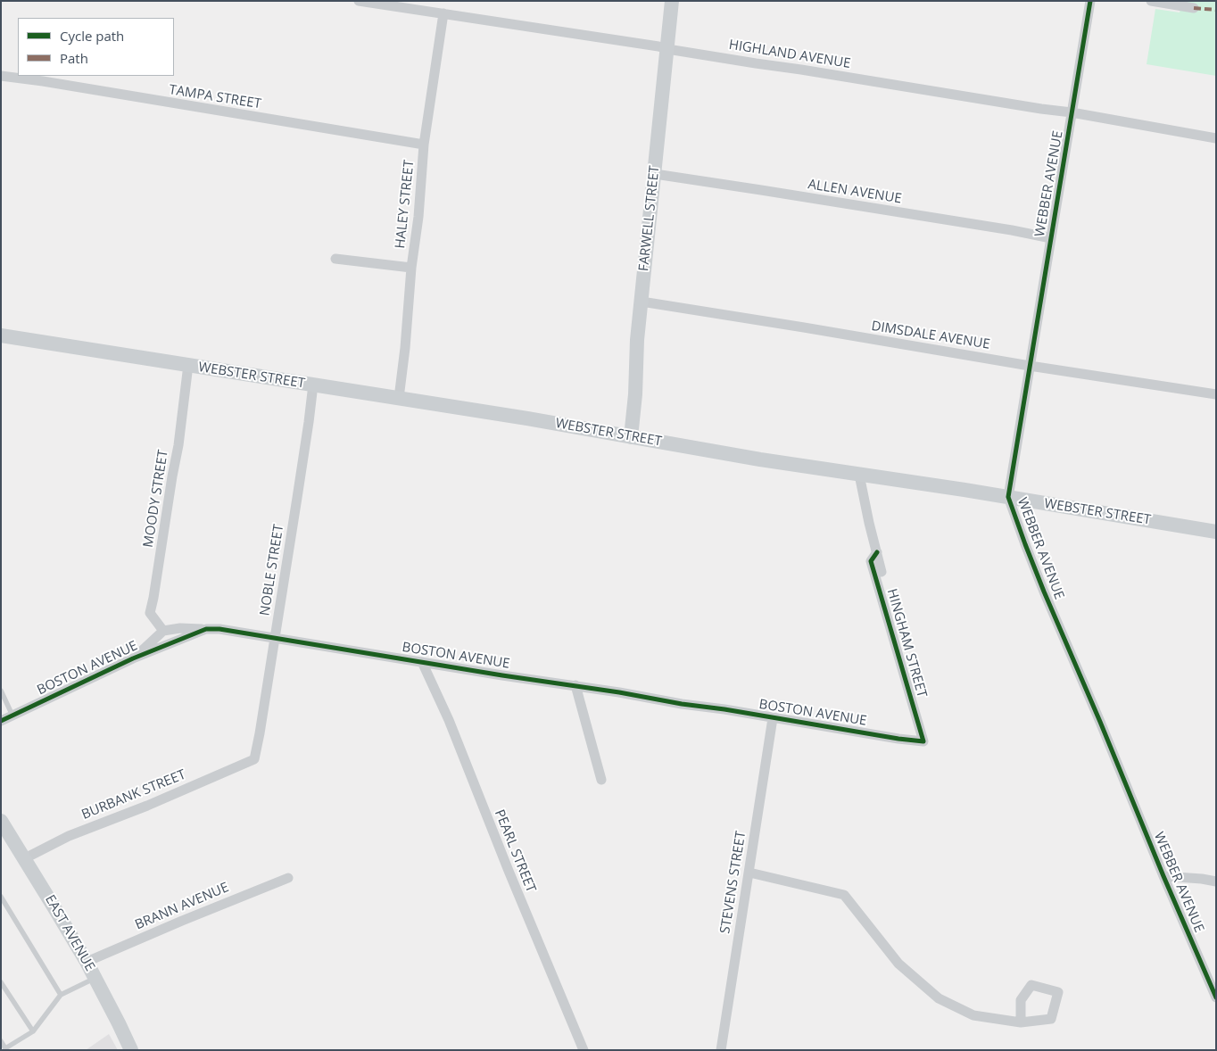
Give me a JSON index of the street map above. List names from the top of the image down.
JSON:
{
  "streets": {
    "main road": ["FARWELL STREET", "WEBSTER STREET", "EAST AVENUE"],
    "street": [
      "HIGHLAND AVENUE",
      "TAMPA STREET",
      "WEBBER AVENUE",
      "ALLEN AVENUE",
      "HALEY STREET",
      "DIMSDALE AVENUE",
      "MOODY STREET",
      "NOBLE STREET",
      "HINGHAM STREET",
      "BOSTON AVENUE",
      "BURBANK STREET",
      "PEARL STREET",
      "STEVENS STREET",
      "BRANN AVENUE"
    ]
  },
  "crossings": [
    ["HIGHLAND AVENUE", "WEBBER AVENUE"],
    ["HIGHLAND AVENUE", "HALEY STREET"],
    ["HIGHLAND AVENUE", "FARWELL STREET"],
    ["TAMPA STREET", "HALEY STREET"],
    ["WEBBER AVENUE", "ALLEN AVENUE"],
    ["WEBBER AVENUE", "DIMSDALE AVENUE"],
    ["WEBBER AVENUE", "WEBSTER STREET"],
    ["ALLEN AVENUE", "FARWELL STREET"],
    ["HALEY STREET", "WEBSTER STREET"],
    ["FARWELL STREET", "DIMSDALE AVENUE"],
    ["FARWELL STREET", "WEBSTER STREET"],
    ["WEBSTER STREET", "MOODY STREET"],
    ["WEBSTER STREET", "NOBLE STREET"],
    ["MOODY STREET", "BOSTON AVENUE"],
    ["NOBLE STREET", "BOSTON AVENUE"],
    ["NOBLE STREET", "BURBANK STREET"],
    ["HINGHAM STREET", "BOSTON AVENUE"],
    ["BOSTON AVENUE", "PEARL STREET"],
    ["BOSTON AVENUE", "STEVENS STREET"],
    ["BURBANK STREET", "EAST AVENUE"],
    ["BRANN AVENUE", "EAST AVENUE"]
  ],
  "legend": ["Cycle path", "Path"]
}
